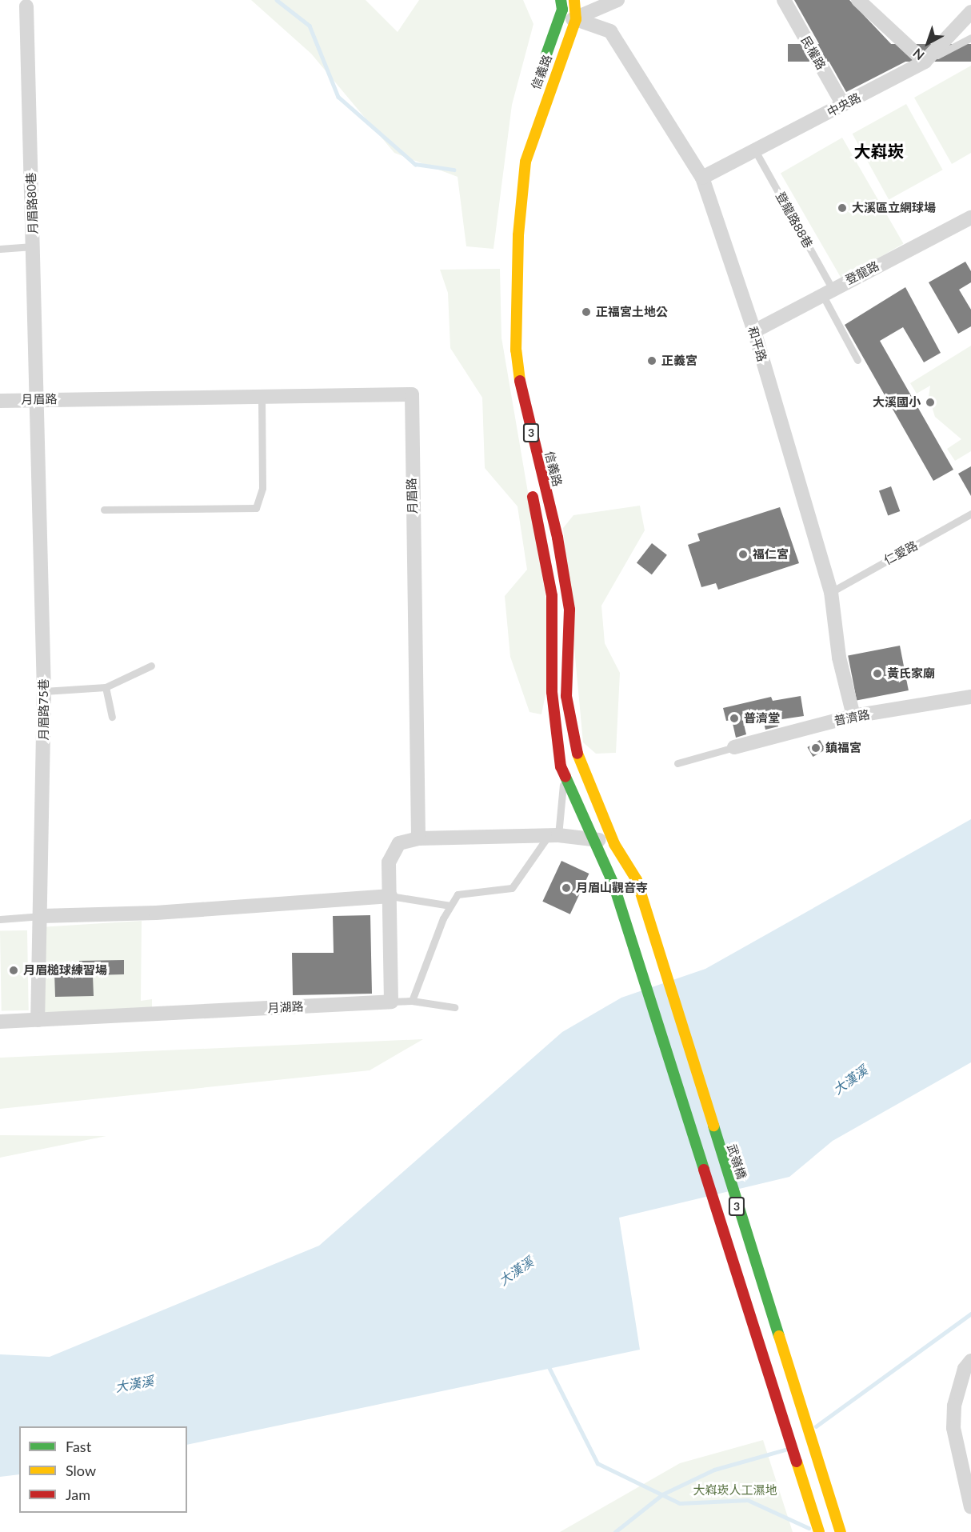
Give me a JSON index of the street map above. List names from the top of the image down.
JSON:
{
  "streets": {
    "main road": ["信義路", "3", "武嶺橋"],
    "street": [
      "民權路",
      "中央路",
      "月眉路80巷",
      "登龍路",
      "和平路",
      "月眉路",
      "月眉路75巷",
      "普濟路",
      "月湖路"
    ],
    "lane": ["登龍路88巷", "仁愛路"]
  },
  "crossings": [
    ["民權路", "中央路"],
    ["信義路", "和平路"],
    ["信義路", "武嶺橋"],
    ["中央路", "登龍路88巷"],
    ["中央路", "和平路"],
    ["月眉路80巷", "月眉路"],
    ["月眉路80巷", "月眉路75巷"],
    ["登龍路88巷", "登龍路"],
    ["登龍路", "和平路"],
    ["和平路", "仁愛路"],
    ["和平路", "普濟路"],
    ["月眉路", "月眉路75巷"],
    ["月眉路75巷", "月湖路"]
  ],
  "districts": ["大嵙崁"],
  "water": ["大漢溪"],
  "parks": ["大嵙崁人工濕地"],
  "places": [
    "大溪區立網球場",
    "正福宮土地公",
    "正義宮",
    "大溪國小",
    "福仁宮",
    "黃氏家廟",
    "普濟堂",
    "鎮福宮",
    "月眉山觀音寺",
    "月眉槌球練習場"
  ],
  "legend": ["Fast", "Slow", "Jam"],
  "north": "bottom left"
}
